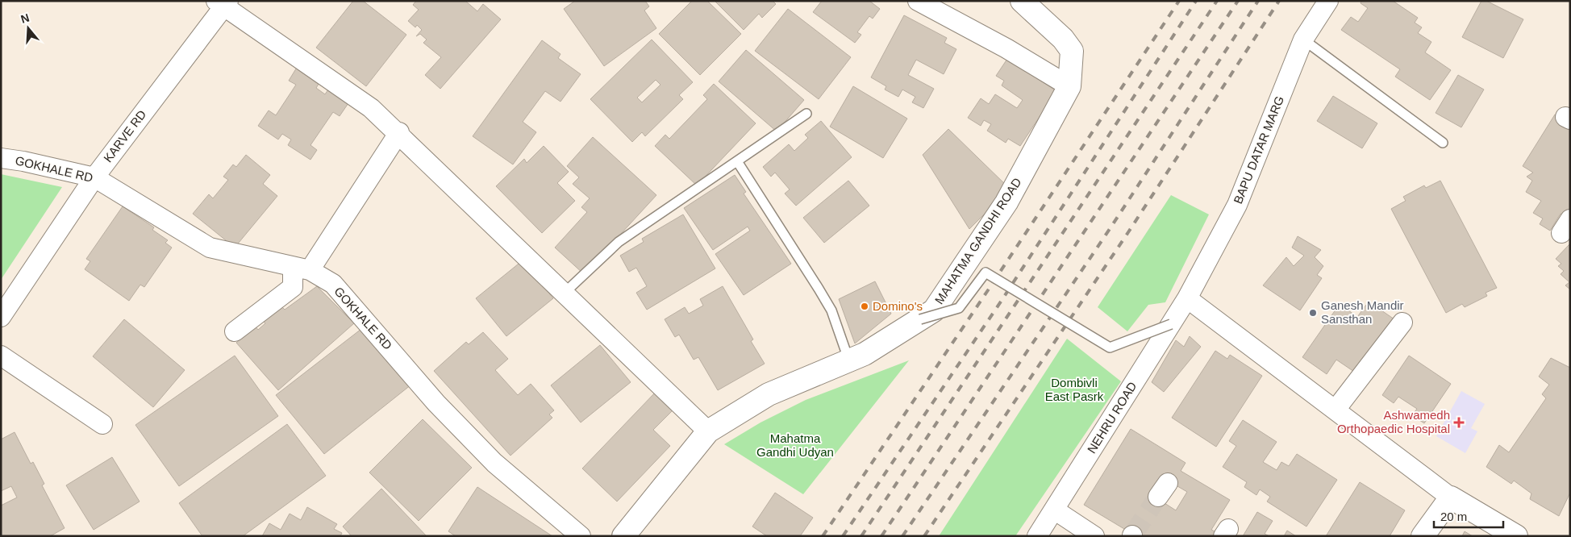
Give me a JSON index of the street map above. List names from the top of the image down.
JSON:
{
  "streets": {
    "street": [
      "KARVE RD",
      "BAPU DATAR MARG",
      "GOKHALE RD",
      "MAHATMA GANDHI ROAD",
      "NEHRU ROAD"
    ]
  },
  "crossings": [
    ["KARVE RD", "GOKHALE RD"],
    ["BAPU DATAR MARG", "NEHRU ROAD"]
  ],
  "parks": ["Dombivli East Pasrk", "Mahatma Gandhi Udyan"],
  "places": {
    "other": ["Domino's", "Ganesh Mandir Sansthan"],
    "health": ["Ashwamedh Orthopaedic Hospital"]
  },
  "scale_bar": "20 m",
  "north": "top"
}
